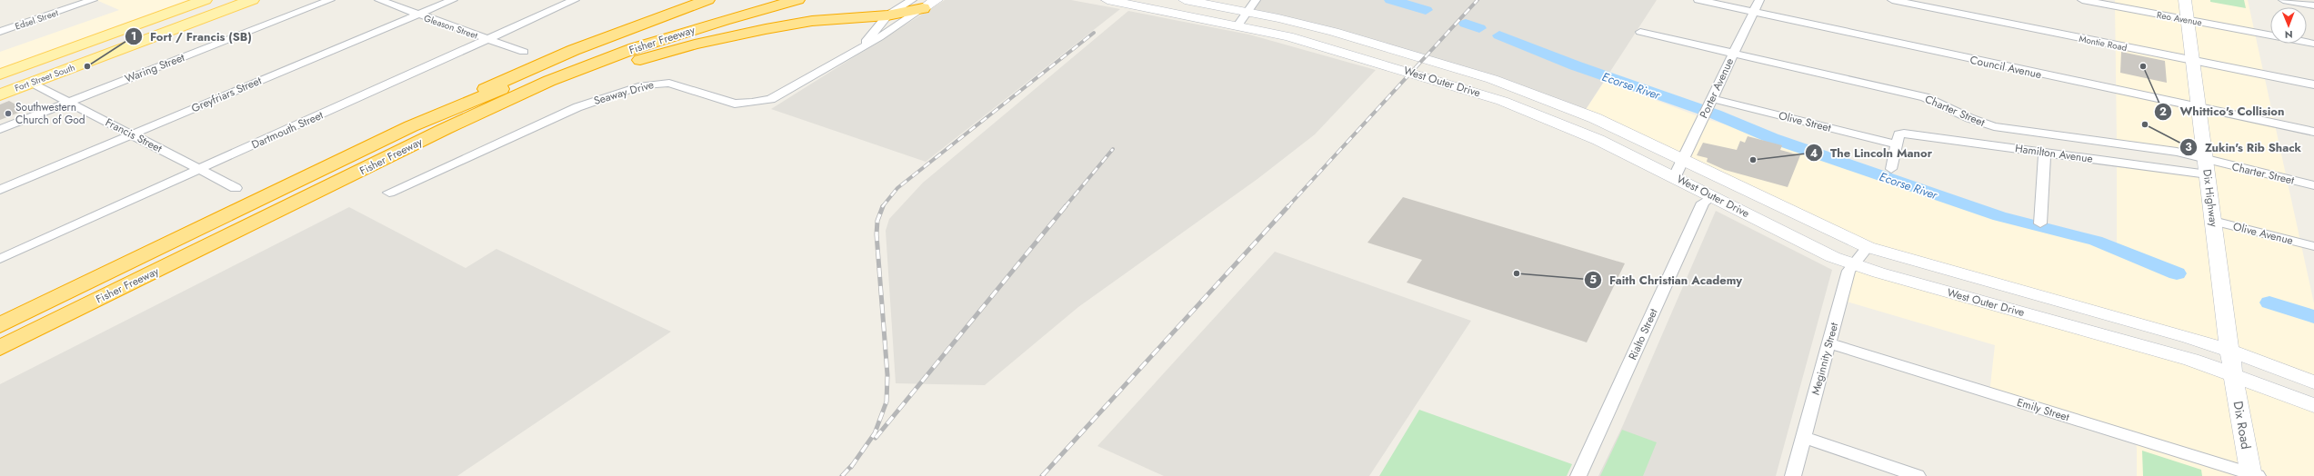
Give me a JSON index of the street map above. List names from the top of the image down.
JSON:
{
  "streets": {
    "highway": ["Fisher Freeway"],
    "main road": [
      "Fort Street South",
      "West Outer Drive",
      "Dix Highway",
      "Dix Road"
    ],
    "street": [
      "Reo Avenue",
      "Edsel Street",
      "Gleason Street",
      "Montie Road",
      "Council Avenue",
      "Waring Street",
      "Porter Avenue",
      "Seaway Drive",
      "Greyfriars Street",
      "Charter Street",
      "Olive Street",
      "Dartmouth Street",
      "Francis Street",
      "Hamilton Avenue",
      "Olive Avenue",
      "Rialto Street",
      "Meginnity Street",
      "Emily Street"
    ]
  },
  "crossings": [
    ["Reo Avenue", "Dix Highway"],
    ["Gleason Street", "Greyfriars Street"],
    ["Gleason Street", "Dartmouth Street"],
    ["Montie Road", "Dix Highway"],
    ["Council Avenue", "Porter Avenue"],
    ["Council Avenue", "Dix Highway"],
    ["Waring Street", "Francis Street"],
    ["Fort Street South", "Francis Street"],
    ["West Outer Drive", "Porter Avenue"],
    ["West Outer Drive", "Dix Highway"],
    ["West Outer Drive", "Rialto Street"],
    ["West Outer Drive", "Meginnity Street"],
    ["West Outer Drive", "Dix Road"],
    ["Porter Avenue", "Charter Street"],
    ["Porter Avenue", "Olive Street"],
    ["Greyfriars Street", "Francis Street"],
    ["Charter Street", "Dix Highway"],
    ["Olive Street", "Hamilton Avenue"],
    ["Dartmouth Street", "Francis Street"],
    ["Hamilton Avenue", "Dix Highway"],
    ["Dix Highway", "Olive Avenue"],
    ["Dix Highway", "Dix Road"],
    ["Meginnity Street", "Emily Street"],
    ["Emily Street", "Dix Road"]
  ],
  "water": ["Ecorse River"],
  "places": [
    "Fort / Francis (SB)",
    "Whittico's Collision",
    "Southwestern Church of God",
    "Zukin's Rib Shack",
    "The Lincoln Manor",
    "Faith Christian Academy"
  ],
  "north": "bottom"
}
